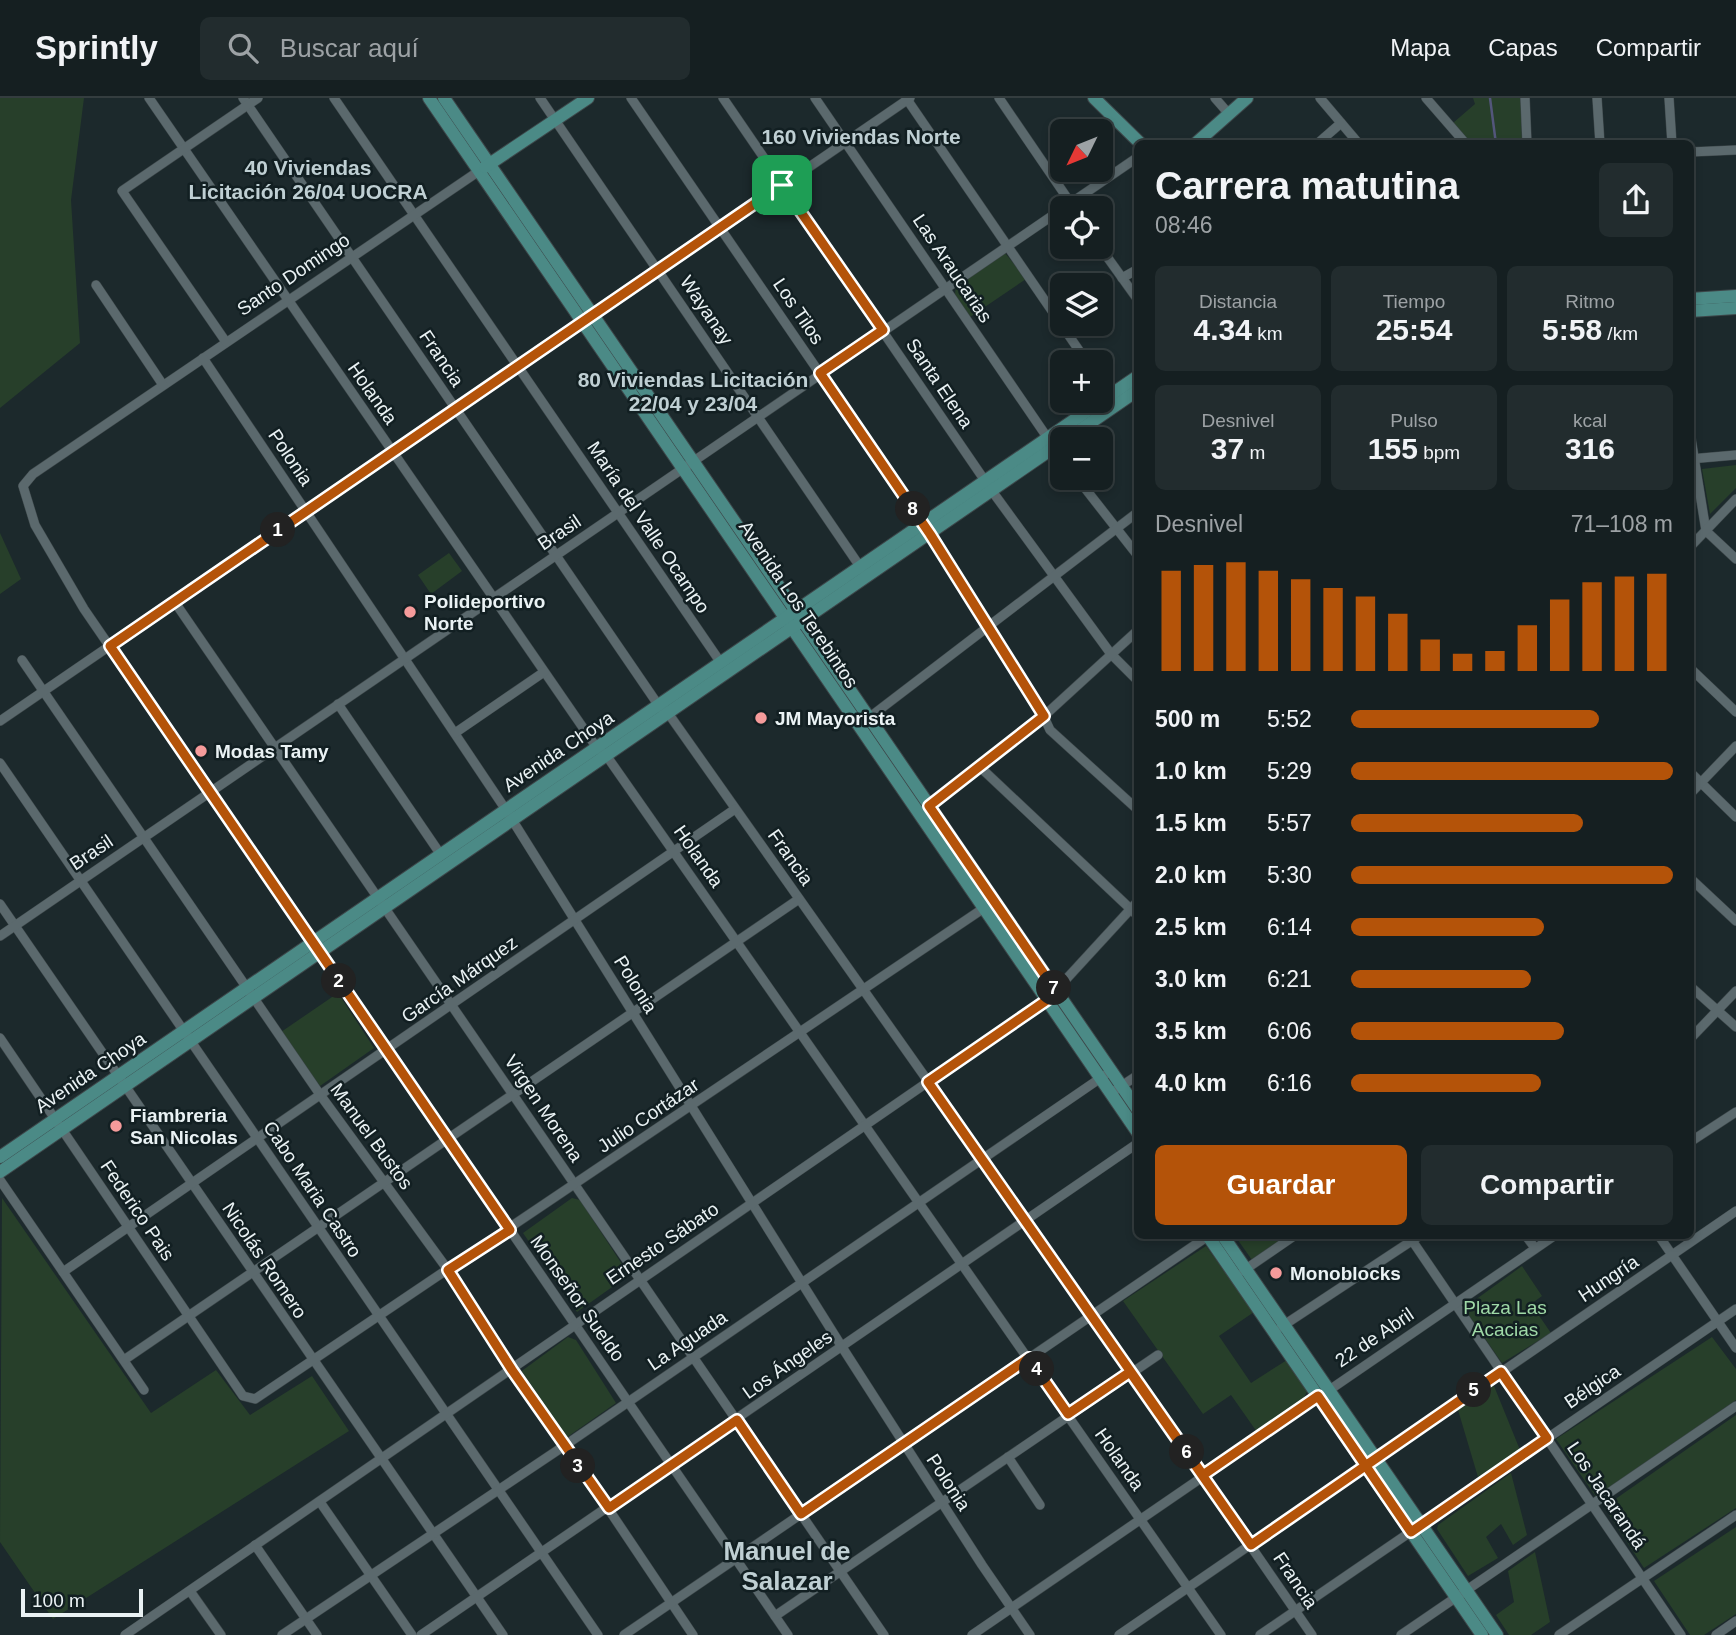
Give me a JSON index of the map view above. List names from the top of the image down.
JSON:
{
  "streets": {
    "main road": ["Santo Domingo", "Avenida Los Terebintos", "Avenida Choya"],
    "street": [
      "Las Araucarias",
      "Wayanay",
      "Los Tilos",
      "Francia",
      "Santa Elena",
      "Holanda",
      "Polonia",
      "María del Valle Ocampo",
      "Brasil",
      "García Márquez",
      "Virgen Morena",
      "Julio Cortázar",
      "Manuel Bustos",
      "Cabo Maria Castro",
      "Federico Pais",
      "Ernesto Sábato",
      "Nicolás Romero",
      "Hungría",
      "Monseñor Sueldo",
      "22 de Abril",
      "La Aguada",
      "Los Ángeles",
      "Bélgica",
      "Los Jacarandá"
    ]
  },
  "crossings": [
    ["Las Araucarias", "Brasil"],
    ["Santo Domingo", "Wayanay"],
    ["Santo Domingo", "Francia"],
    ["Santo Domingo", "Holanda"],
    ["Santo Domingo", "Polonia"],
    ["Santo Domingo", "María del Valle Ocampo"],
    ["Santo Domingo", "Avenida Los Terebintos"],
    ["Santo Domingo", "Monseñor Sueldo"],
    ["Wayanay", "Brasil"],
    ["Wayanay", "Avenida Choya"],
    ["Los Tilos", "Brasil"],
    ["Los Tilos", "Avenida Choya"],
    ["Francia", "Brasil"],
    ["Francia", "Avenida Choya"],
    ["Francia", "García Márquez"],
    ["Francia", "Julio Cortázar"],
    ["Francia", "Ernesto Sábato"],
    ["Francia", "Hungría"],
    ["Francia", "22 de Abril"],
    ["Francia", "La Aguada"],
    ["Francia", "Los Ángeles"],
    ["Francia", "Bélgica"],
    ["Santa Elena", "Brasil"],
    ["Santa Elena", "Avenida Choya"],
    ["Holanda", "Brasil"],
    ["Holanda", "Avenida Choya"],
    ["Holanda", "García Márquez"],
    ["Holanda", "Julio Cortázar"],
    ["Holanda", "Ernesto Sábato"],
    ["Holanda", "Hungría"],
    ["Holanda", "22 de Abril"],
    ["Holanda", "La Aguada"],
    ["Holanda", "Los Ángeles"],
    ["Polonia", "Brasil"],
    ["Polonia", "Avenida Choya"],
    ["Polonia", "García Márquez"],
    ["Polonia", "Julio Cortázar"],
    ["Polonia", "Ernesto Sábato"],
    ["Polonia", "22 de Abril"],
    ["Polonia", "La Aguada"],
    ["Polonia", "Los Ángeles"],
    ["María del Valle Ocampo", "Brasil"],
    ["María del Valle Ocampo", "Avenida Choya"],
    ["Brasil", "Avenida Los Terebintos"],
    ["Brasil", "Virgen Morena"],
    ["Brasil", "Manuel Bustos"],
    ["Brasil", "Cabo Maria Castro"],
    ["Brasil", "Nicolás Romero"],
    ["Brasil", "Monseñor Sueldo"],
    ["Avenida Los Terebintos", "Avenida Choya"],
    ["Avenida Los Terebintos", "Julio Cortázar"],
    ["Avenida Los Terebintos", "Ernesto Sábato"],
    ["Avenida Los Terebintos", "La Aguada"],
    ["Avenida Choya", "Virgen Morena"],
    ["Avenida Choya", "Manuel Bustos"],
    ["Avenida Choya", "Cabo Maria Castro"],
    ["Avenida Choya", "Federico Pais"],
    ["Avenida Choya", "Nicolás Romero"],
    ["Avenida Choya", "Monseñor Sueldo"],
    ["García Márquez", "Virgen Morena"],
    ["García Márquez", "Manuel Bustos"],
    ["García Márquez", "Cabo Maria Castro"],
    ["García Márquez", "Federico Pais"],
    ["García Márquez", "Nicolás Romero"],
    ["García Márquez", "Monseñor Sueldo"],
    ["Virgen Morena", "Julio Cortázar"],
    ["Virgen Morena", "Ernesto Sábato"],
    ["Virgen Morena", "La Aguada"],
    ["Virgen Morena", "Los Ángeles"],
    ["Julio Cortázar", "Manuel Bustos"],
    ["Julio Cortázar", "Cabo Maria Castro"],
    ["Julio Cortázar", "Federico Pais"],
    ["Julio Cortázar", "Nicolás Romero"],
    ["Julio Cortázar", "Monseñor Sueldo"],
    ["Manuel Bustos", "Ernesto Sábato"],
    ["Manuel Bustos", "La Aguada"],
    ["Manuel Bustos", "Los Ángeles"],
    ["Cabo Maria Castro", "Ernesto Sábato"],
    ["Cabo Maria Castro", "La Aguada"],
    ["Cabo Maria Castro", "Los Ángeles"],
    ["Ernesto Sábato", "Nicolás Romero"],
    ["Ernesto Sábato", "Monseñor Sueldo"],
    ["Nicolás Romero", "La Aguada"],
    ["Nicolás Romero", "Los Ángeles"],
    ["Hungría", "Los Jacarandá"],
    ["Monseñor Sueldo", "La Aguada"],
    ["Monseñor Sueldo", "Los Ángeles"],
    ["22 de Abril", "Los Jacarandá"],
    ["Bélgica", "Los Jacarandá"]
  ],
  "districts": [
    "160 Viviendas Norte",
    "40 Viviendas Licitación 26/04 UOCRA",
    "80 Viviendas Licitación 22/04 y 23/04",
    "Manuel de Salazar"
  ],
  "parks": ["Plaza Las Acacias"],
  "places": [
    "Polideportivo Norte",
    "JM Mayorista",
    "Modas Tamy",
    "Fiambreria San Nicolas",
    "Monoblocks"
  ],
  "scale_bar": "100 m",
  "north": "bottom left",
  "page": {
    "header": "Sprintly",
    "search": "Buscar aquí",
    "nav": ["Mapa", "Capas", "Compartir"],
    "map_buttons": ["+", "−"],
    "heading": ["Carrera matutina", "08:46"],
    "stats": [
      ["Distancia", "4.34 km"],
      ["Tiempo", "25:54"],
      ["Ritmo", "5:58 /km"],
      ["Desnivel", "37 m"],
      ["Pulso", "155 bpm"],
      ["kcal", "316"]
    ],
    "pins": [
      "8",
      "1",
      "2",
      "7",
      "4",
      "5",
      "6",
      "3"
    ],
    "chart": ["Desnivel", "71–108 m"],
    "list": [
      {
        "name": "500 m",
        "note": "5:52"
      },
      {
        "name": "1.0 km",
        "note": "5:29"
      },
      {
        "name": "1.5 km",
        "note": "5:57"
      },
      {
        "name": "2.0 km",
        "note": "5:30"
      },
      {
        "name": "2.5 km",
        "note": "6:14"
      },
      {
        "name": "3.0 km",
        "note": "6:21"
      },
      {
        "name": "3.5 km",
        "note": "6:06"
      },
      {
        "name": "4.0 km",
        "note": "6:16"
      }
    ],
    "buttons": ["Guardar", "Compartir"],
    "scale": "100 m"
  }
}
